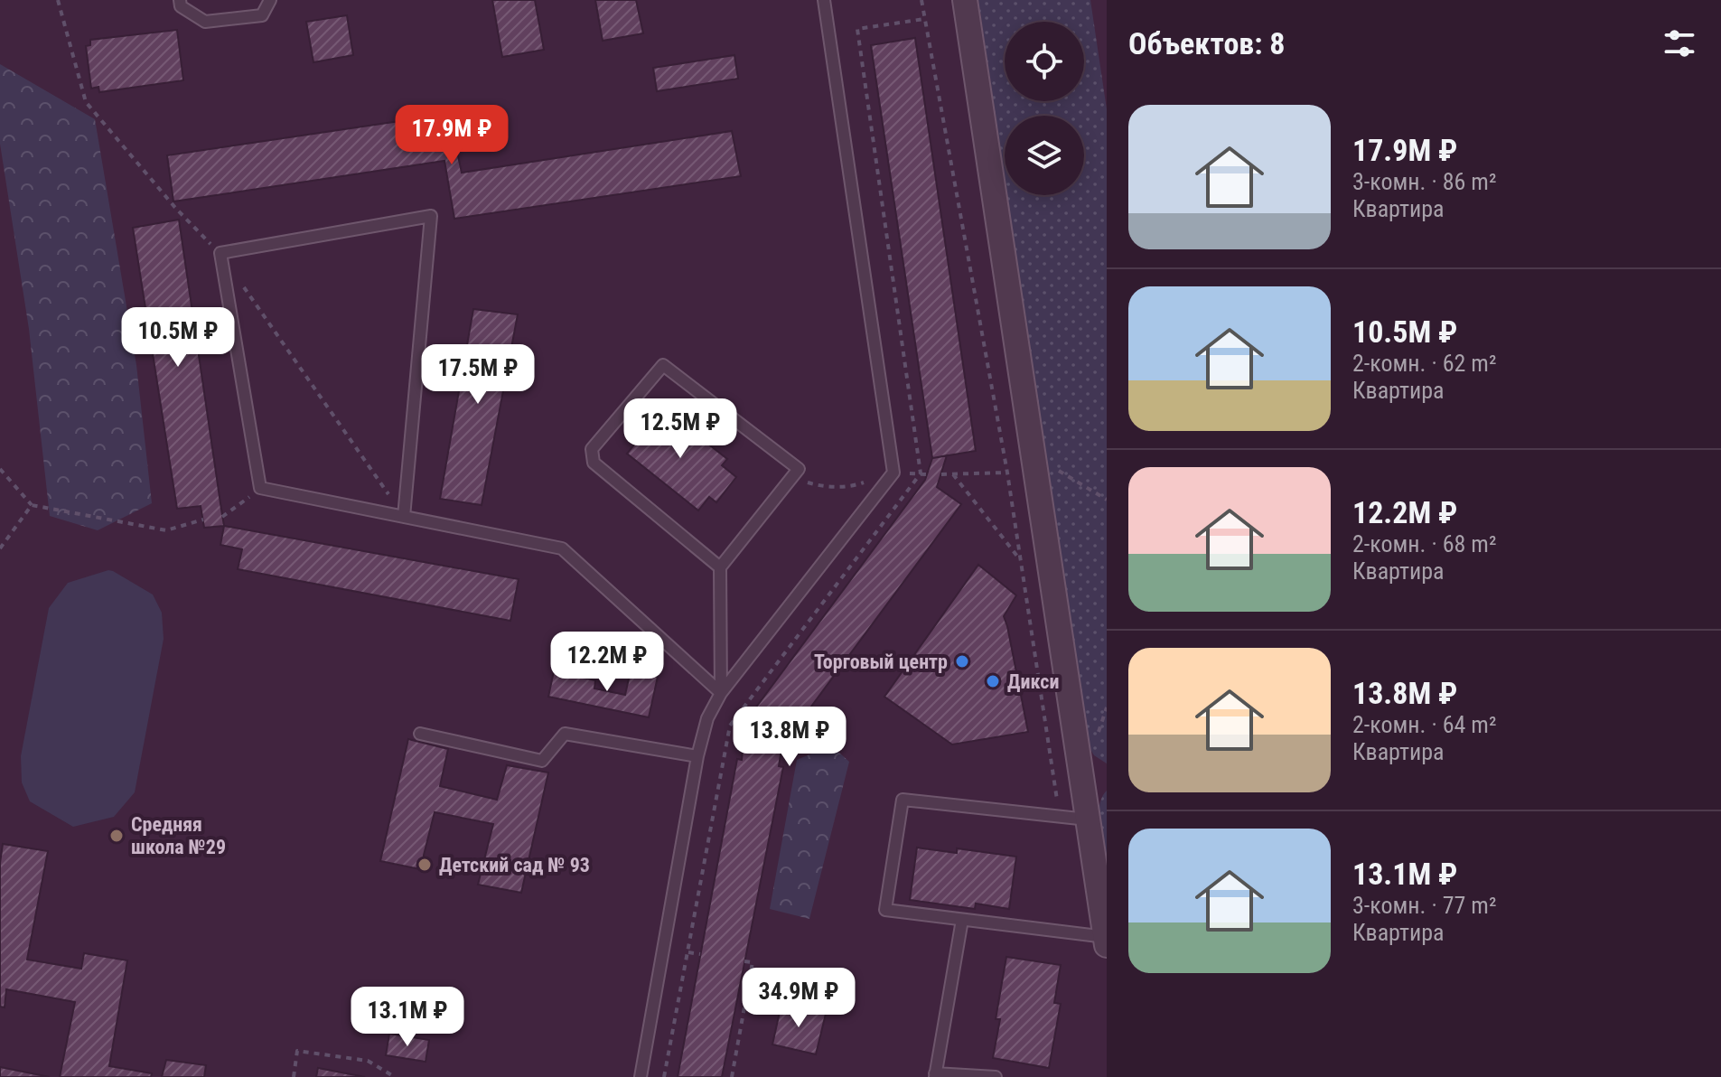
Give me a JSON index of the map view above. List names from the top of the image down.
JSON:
{
  "places": [
    "Торговый центр",
    "Дикси",
    "Средняя школа №29",
    "Детский сад № 93"
  ],
  "page": {
    "heading": "Объектов: 8",
    "list": [
      {
        "name": "17.9M ₽",
        "note": "3-комн. · 86 m² · Квартира"
      },
      {
        "name": "10.5M ₽",
        "note": "2-комн. · 62 m² · Квартира"
      },
      {
        "name": "12.2M ₽",
        "note": "2-комн. · 68 m² · Квартира"
      },
      {
        "name": "13.8M ₽",
        "note": "2-комн. · 64 m² · Квартира"
      },
      {
        "name": "13.1M ₽",
        "note": "3-комн. · 77 m² · Квартира"
      }
    ],
    "price": [
      "17.9M ₽",
      "10.5M ₽",
      "17.5M ₽",
      "12.5M ₽",
      "12.2M ₽",
      "13.8M ₽",
      "34.9M ₽",
      "13.1M ₽"
    ]
  }
}
